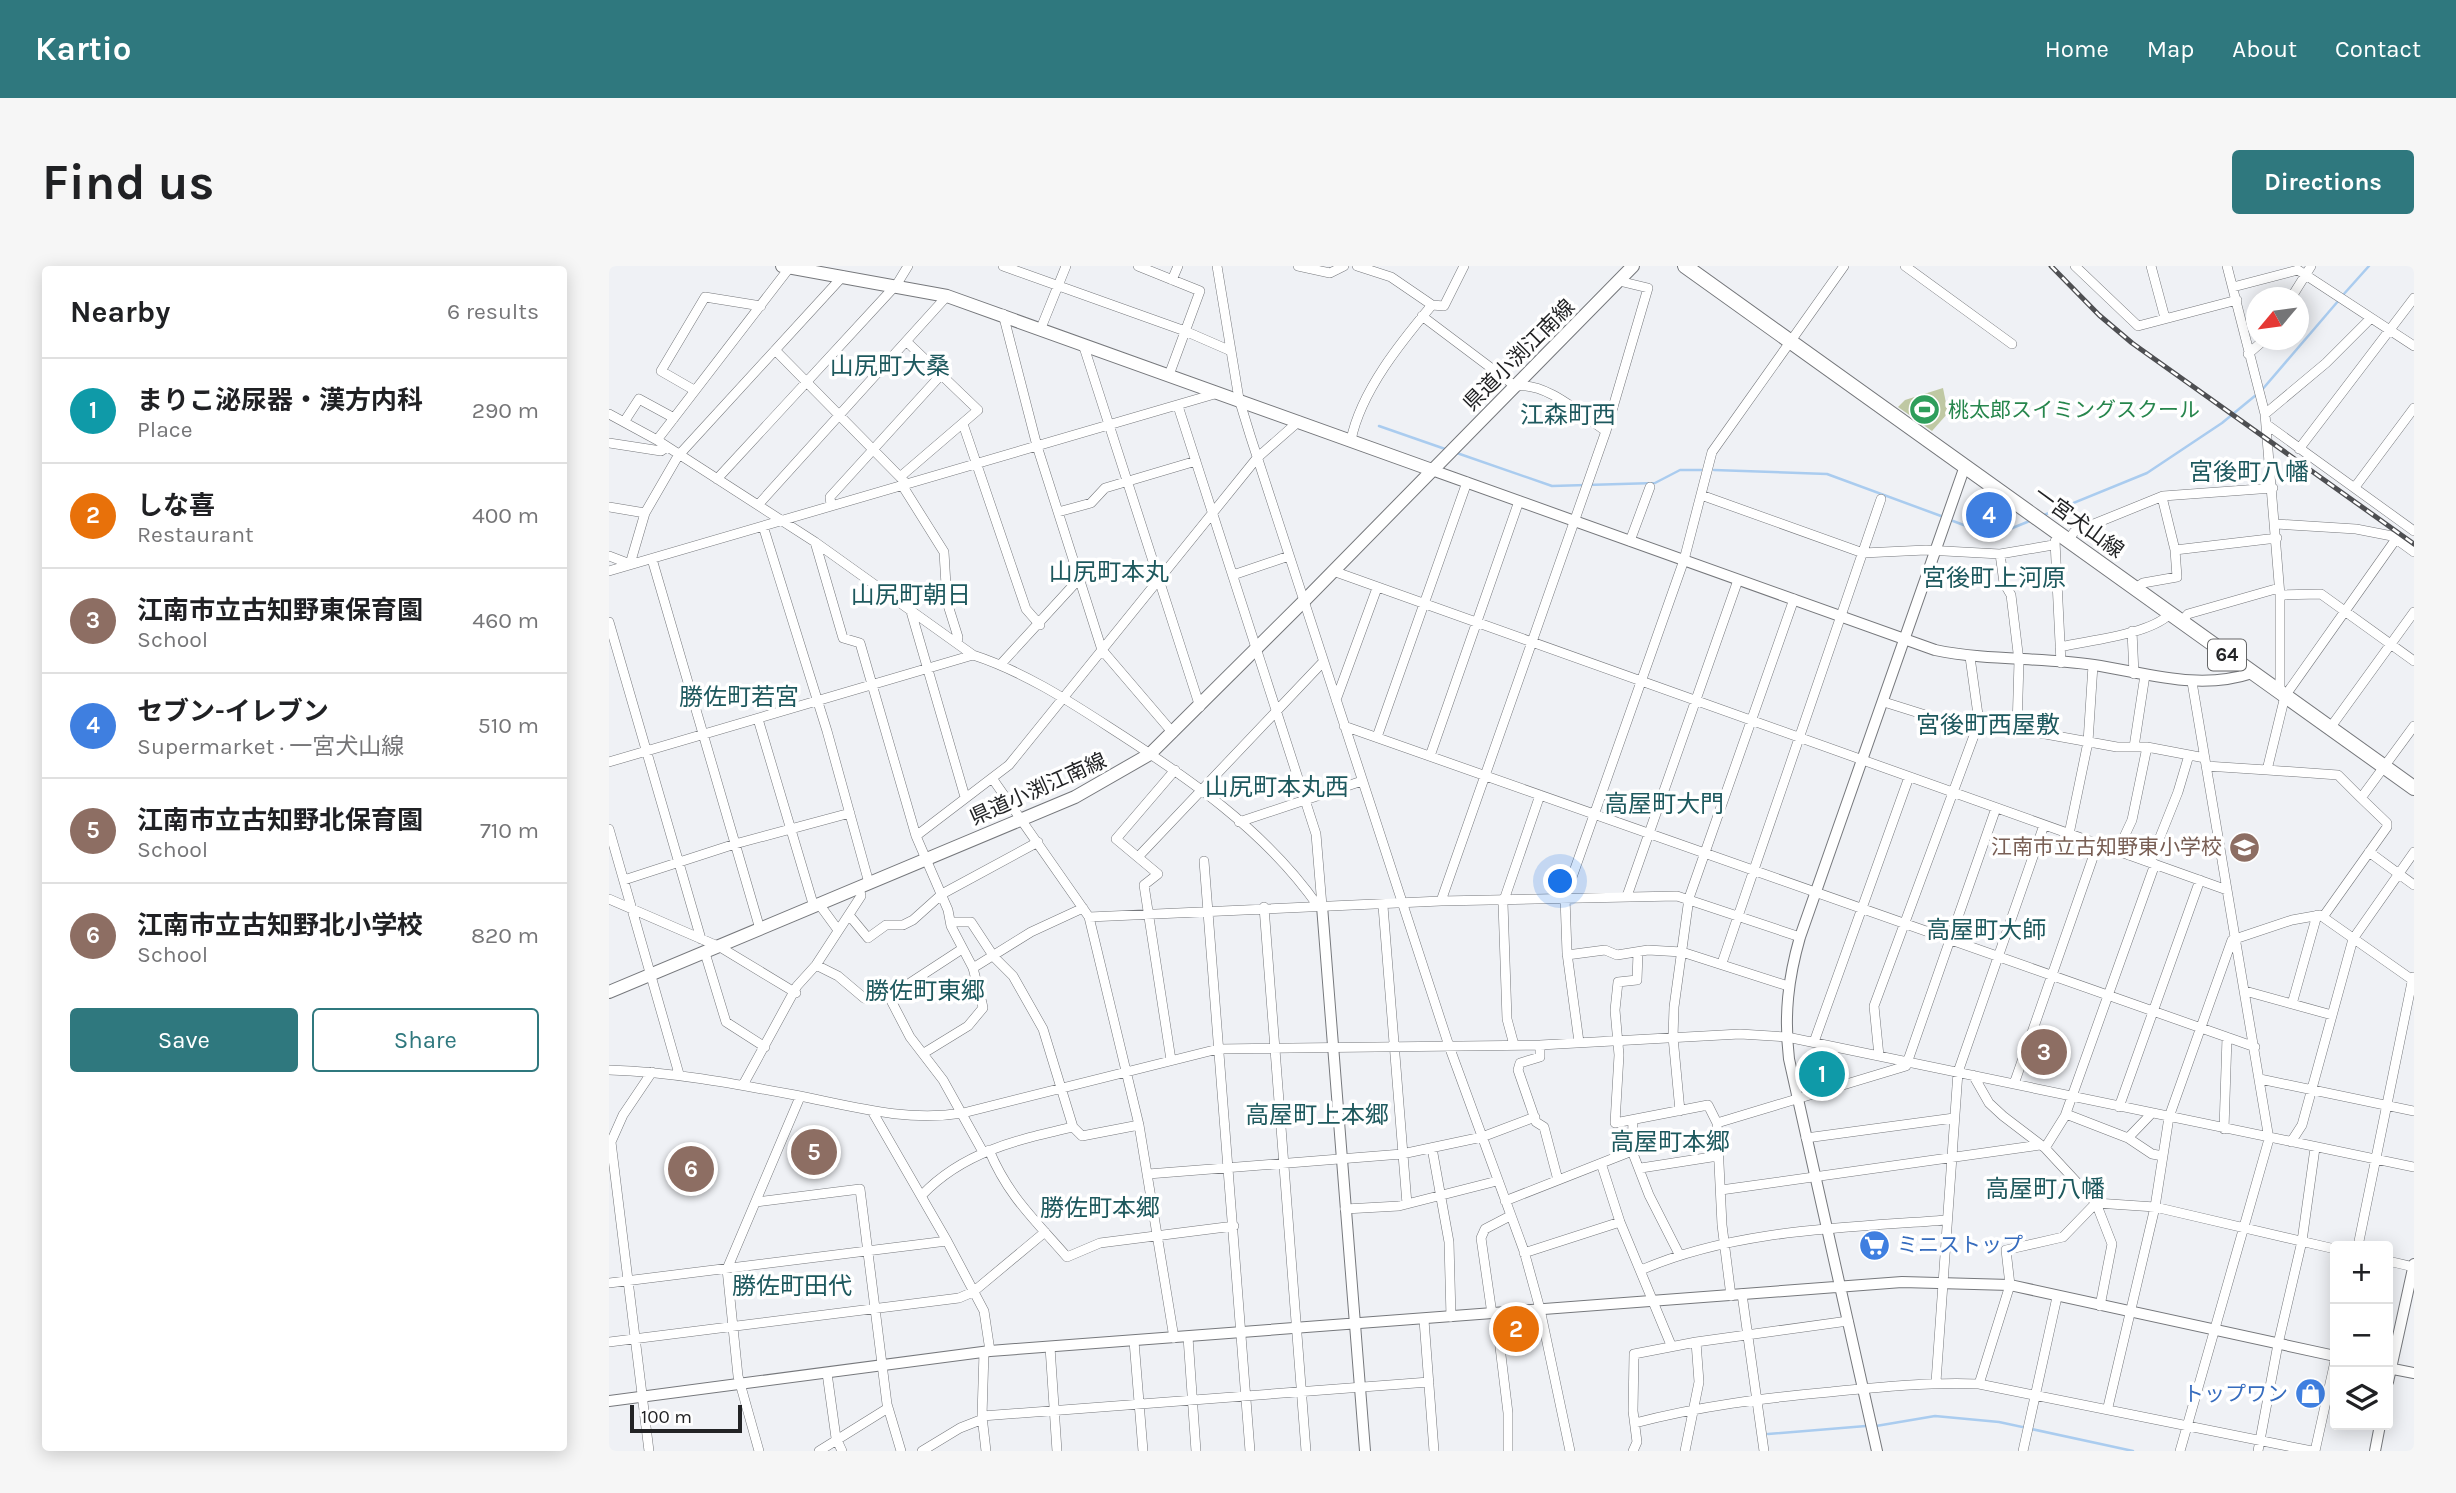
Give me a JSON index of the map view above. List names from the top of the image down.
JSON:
{
  "streets": {
    "main road": ["県道小渕江南線", "一宮犬山線", "64"]
  },
  "districts": [
    "山尻町大桑",
    "江森町西",
    "宮後町八幡",
    "山尻町本丸",
    "宮後町上河原",
    "山尻町朝日",
    "勝佐町若宮",
    "宮後町西屋敷",
    "山尻町本丸西",
    "高屋町大門",
    "高屋町大師",
    "勝佐町東郷",
    "高屋町上本郷",
    "高屋町本郷",
    "高屋町八幡",
    "勝佐町本郷",
    "勝佐町田代"
  ],
  "places": {
    "sports": ["桃太郎スイミングスクール"],
    "school or university": ["江南市立古知野東小学校"],
    "supermarket": ["ミニストップ"],
    "shop": ["トップワン"]
  },
  "scale_bar": "100 m",
  "north": "bottom left",
  "page": {
    "header": "Kartio",
    "nav": [
      "Home",
      "Map",
      "About",
      "Contact"
    ],
    "buttons": [
      "Directions",
      ["Save", "Share"]
    ],
    "title": "Find us",
    "heading": ["Nearby", "6 results"],
    "list": [
      {
        "mark": "1",
        "name": "まりこ泌尿器・漢方内科",
        "note": "Place",
        "value": "290 m"
      },
      {
        "mark": "2",
        "name": "しな喜",
        "note": "Restaurant",
        "value": "400 m"
      },
      {
        "mark": "3",
        "name": "江南市立古知野東保育園",
        "note": "School",
        "value": "460 m"
      },
      {
        "mark": "4",
        "name": "セブン-イレブン",
        "note": "Supermarket · 一宮犬山線",
        "value": "510 m"
      },
      {
        "mark": "5",
        "name": "江南市立古知野北保育園",
        "note": "School",
        "value": "710 m"
      },
      {
        "mark": "6",
        "name": "江南市立古知野北小学校",
        "note": "School",
        "value": "820 m"
      }
    ],
    "pins": [
      "4",
      "3",
      "1",
      "5",
      "6",
      "2"
    ],
    "map_buttons": ["+", "−"],
    "scale": "100 m"
  }
}
